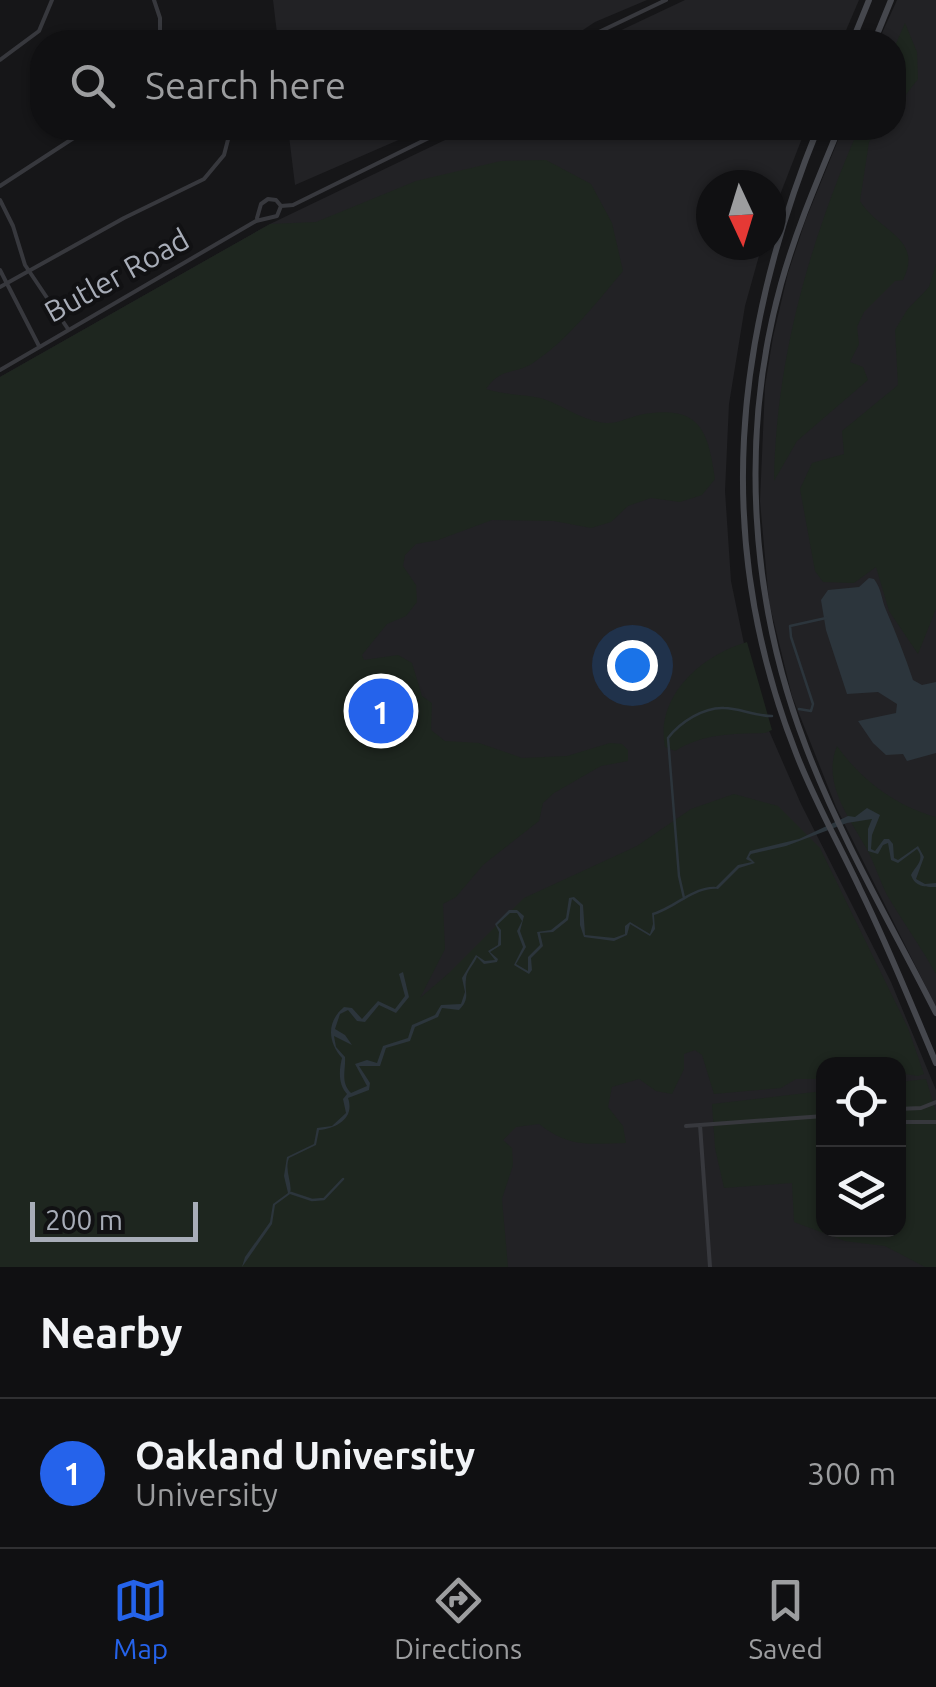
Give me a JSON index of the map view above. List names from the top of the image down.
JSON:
{
  "streets": {
    "street": ["Butler Road"]
  },
  "scale_bar": "200 m",
  "north": "bottom",
  "page": {
    "search": "Search here",
    "pins": "1",
    "scale": "200 m",
    "heading": "Nearby",
    "list": [
      {
        "mark": "1",
        "name": "Oakland University",
        "note": "University",
        "value": "300 m"
      }
    ],
    "nav": ["Map", "Directions", "Saved"]
  }
}
